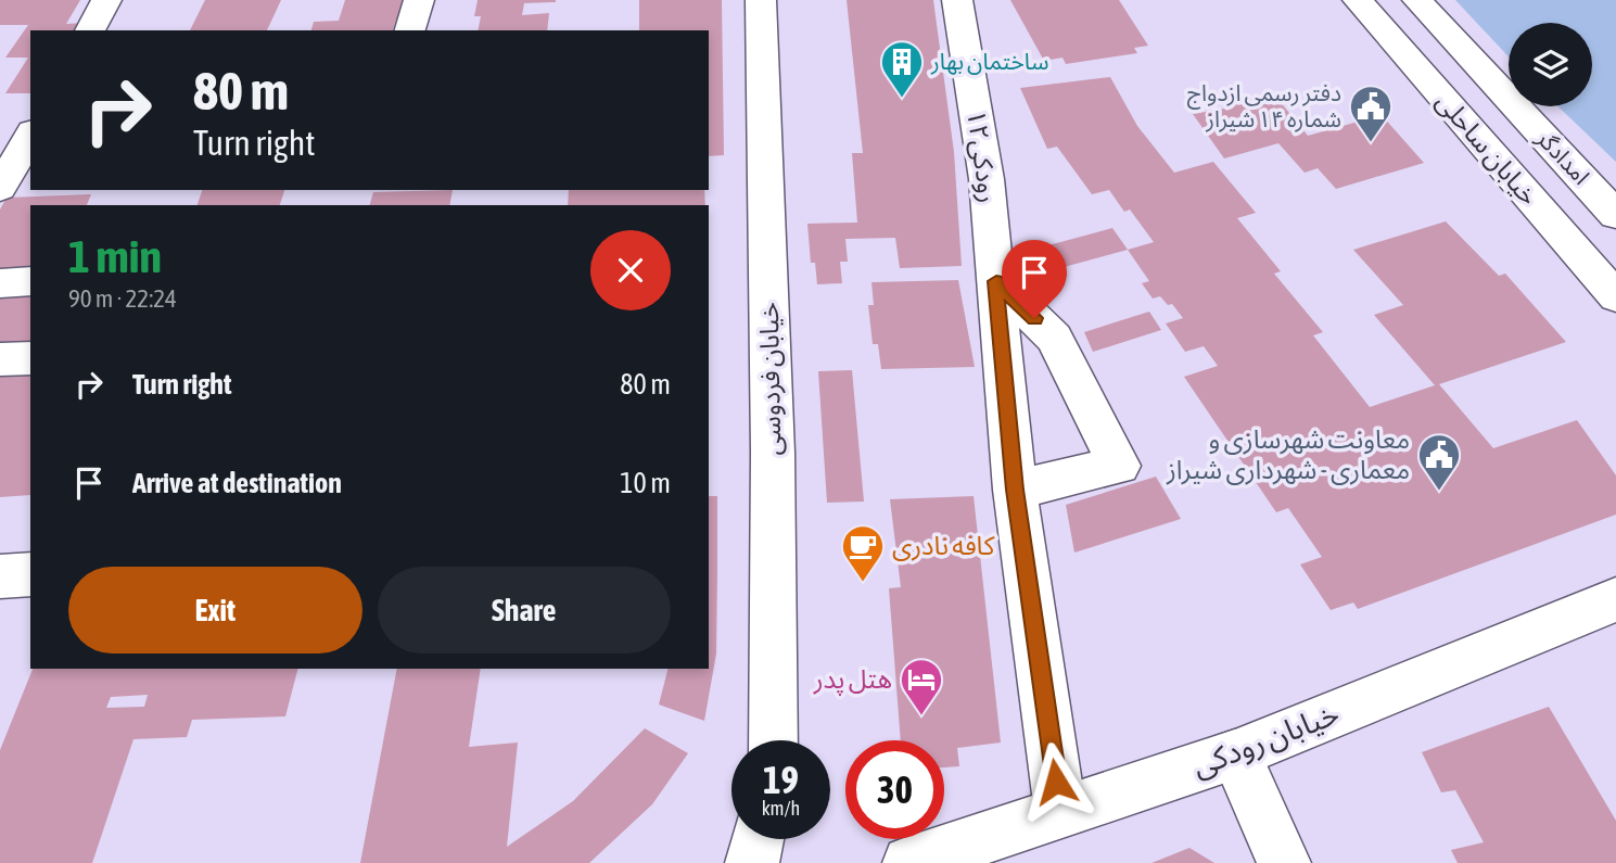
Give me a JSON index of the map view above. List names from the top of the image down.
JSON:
{
  "streets": {
    "street": [
      "خیابان ساحلی",
      "رودکی۱۲",
      "امدادگر",
      "خیابان فردوسی",
      "خیابان رودکی"
    ]
  },
  "crossings": [
    ["رودکی۱۲", "خیابان رودکی"]
  ],
  "places": {
    "building": ["ساختمان بهار"],
    "public building": ["دفتر رسمی ازدواج شماره ۱۴ شیراز", "معاونت شهرسازی و معماری - شهرداری شیراز"],
    "cafe": ["کافه نادری"],
    "hotel": ["هتل پدر"]
  },
  "page": {
    "turn": ["80 m", "Turn right"],
    "heading": ["1 min", "90 m · 22:24"],
    "list": [
      {
        "name": "Turn right",
        "value": "80 m"
      },
      {
        "name": "Arrive at destination",
        "value": "10 m"
      }
    ],
    "buttons": ["Exit", "Share"],
    "speed": "19 km/h",
    "limit": "30"
  }
}
